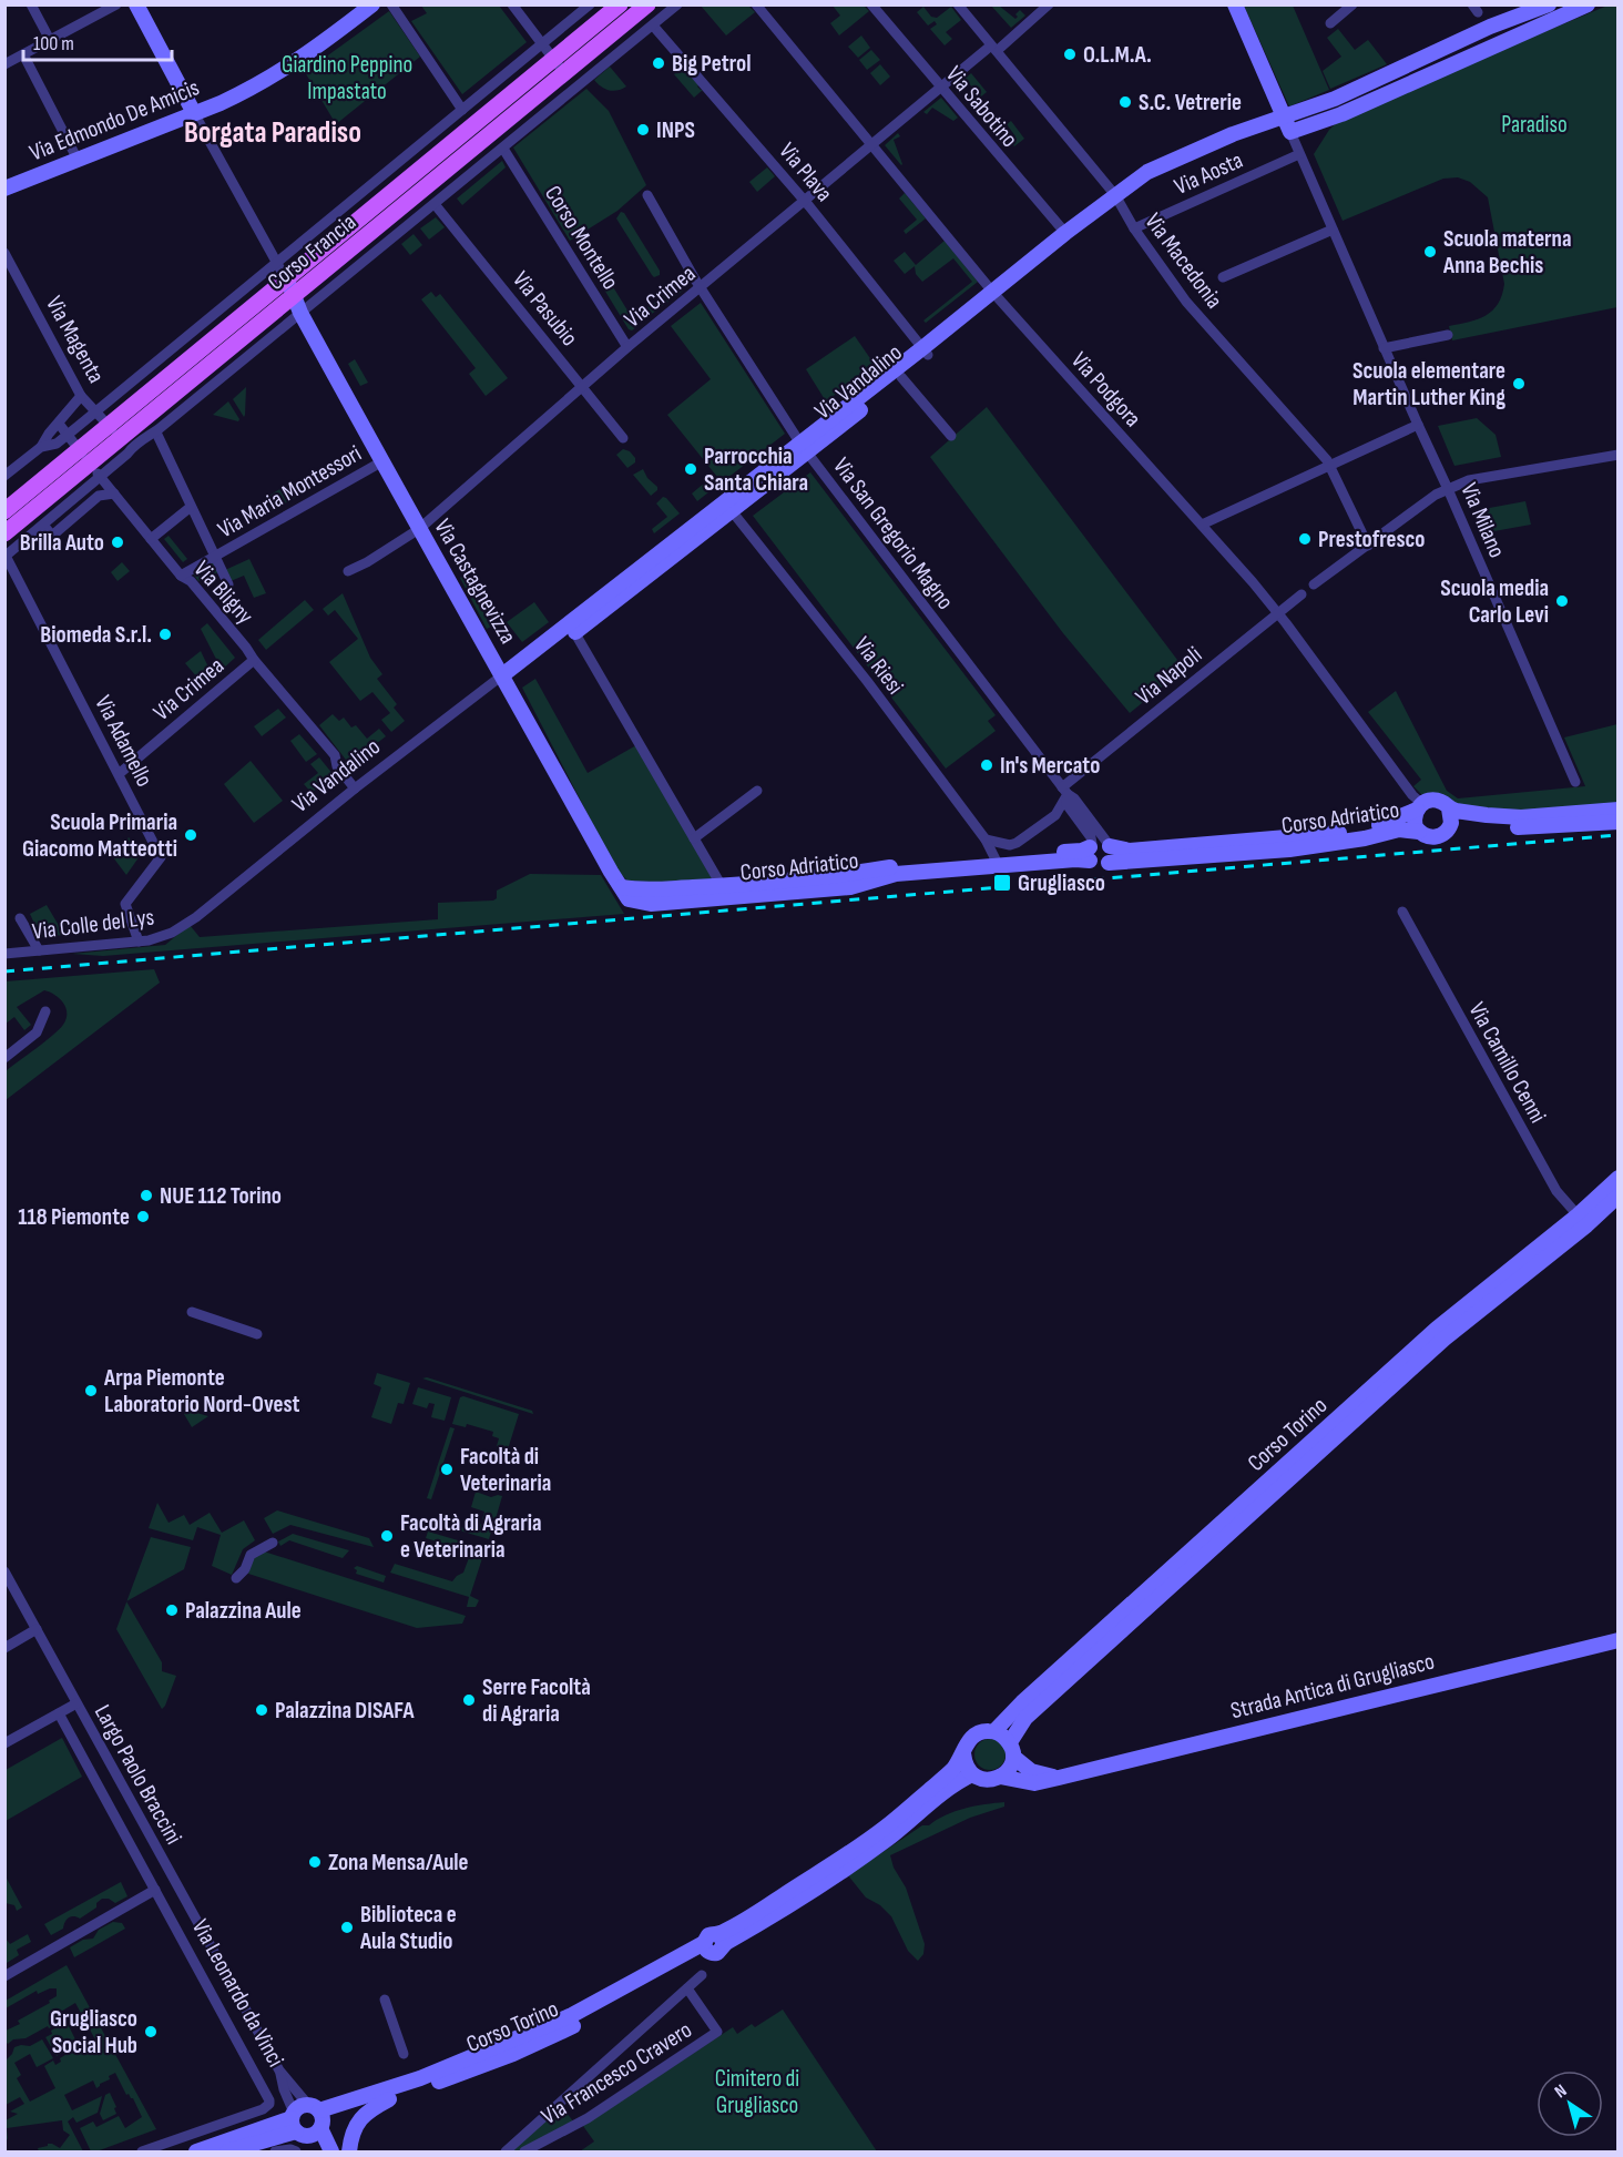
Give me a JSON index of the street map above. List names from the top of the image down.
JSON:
{
  "streets": {
    "main road": ["Corso Francia"],
    "street": [
      "Via Sabotino",
      "Via Edmondo De Amicis",
      "Via Plava",
      "Via Aosta",
      "Corso Montello",
      "Via Macedonia",
      "Via Crimea",
      "Via Pasubio",
      "Via Magenta",
      "Via Vandalino",
      "Via Podgora",
      "Via Maria Montessori",
      "Via Milano",
      "Via San Gregorio Magno",
      "Via Castagnevizza",
      "Via Bligny",
      "Via Riesi",
      "Via Napoli",
      "Via Adamello",
      "Corso Adriatico",
      "Via Colle del Lys",
      "Via Camillo Cenni",
      "Corso Torino",
      "Strada Antica di Grugliasco",
      "Largo Paolo Braccini",
      "Via Leonardo da Vinci",
      "Via Francesco Cravero"
    ]
  },
  "crossings": [
    ["Via Sabotino", "Via Crimea"],
    ["Via Sabotino", "Via Vandalino"],
    ["Via Plava", "Corso Francia"],
    ["Via Plava", "Via Crimea"],
    ["Via Plava", "Via Vandalino"],
    ["Via Aosta", "Via Macedonia"],
    ["Via Aosta", "Via Milano"],
    ["Corso Montello", "Corso Francia"],
    ["Corso Montello", "Via Crimea"],
    ["Corso Francia", "Via Pasubio"],
    ["Corso Francia", "Via Magenta"],
    ["Corso Francia", "Via Castagnevizza"],
    ["Corso Francia", "Via Bligny"],
    ["Via Macedonia", "Via Crimea"],
    ["Via Macedonia", "Via Vandalino"],
    ["Via Crimea", "Via Pasubio"],
    ["Via Crimea", "Via Podgora"],
    ["Via Crimea", "Via San Gregorio Magno"],
    ["Via Crimea", "Via Castagnevizza"],
    ["Via Crimea", "Via Bligny"],
    ["Via Crimea", "Via Adamello"],
    ["Via Vandalino", "Via Podgora"],
    ["Via Vandalino", "Via San Gregorio Magno"],
    ["Via Vandalino", "Via Castagnevizza"],
    ["Via Vandalino", "Via Bligny"],
    ["Via Vandalino", "Via Riesi"],
    ["Via Vandalino", "Corso Adriatico"],
    ["Via Vandalino", "Via Colle del Lys"],
    ["Via Podgora", "Via Napoli"],
    ["Via Podgora", "Corso Adriatico"],
    ["Via Maria Montessori", "Via Castagnevizza"],
    ["Via Maria Montessori", "Via Bligny"],
    ["Via San Gregorio Magno", "Via Napoli"],
    ["Via San Gregorio Magno", "Corso Adriatico"],
    ["Via Castagnevizza", "Corso Adriatico"],
    ["Via Riesi", "Via Napoli"],
    ["Via Riesi", "Corso Adriatico"],
    ["Via Adamello", "Via Colle del Lys"],
    ["Via Camillo Cenni", "Corso Torino"],
    ["Corso Torino", "Strada Antica di Grugliasco"],
    ["Corso Torino", "Via Leonardo da Vinci"],
    ["Largo Paolo Braccini", "Via Leonardo da Vinci"]
  ],
  "districts": ["Borgata Paradiso"],
  "parks": ["Giardino Peppino Impastato", "Paradiso", "Cimitero di Grugliasco"],
  "places": {
    "other": [
      "O.L.M.A.",
      "Big Petrol",
      "S.C. Vetrerie",
      "INPS",
      "Scuola materna Anna Bechis",
      "Scuola elementare Martin Luther King",
      "Parrocchia Santa Chiara",
      "Prestofresco",
      "Brilla Auto",
      "Scuola media Carlo Levi",
      "Biomeda S.r.l.",
      "In's Mercato",
      "Scuola Primaria Giacomo Matteotti",
      "NUE 112 Torino",
      "118 Piemonte",
      "Arpa Piemonte Laboratorio Nord-Ovest",
      "Facoltà di Veterinaria",
      "Facoltà di Agraria e Veterinaria",
      "Palazzina Aule",
      "Serre Facoltà di Agraria",
      "Palazzina DISAFA",
      "Zona Mensa/Aule",
      "Biblioteca e Aula Studio",
      "Grugliasco Social Hub"
    ],
    "transit": ["Grugliasco"]
  },
  "scale_bar": "100 m",
  "north": "top left"
}
